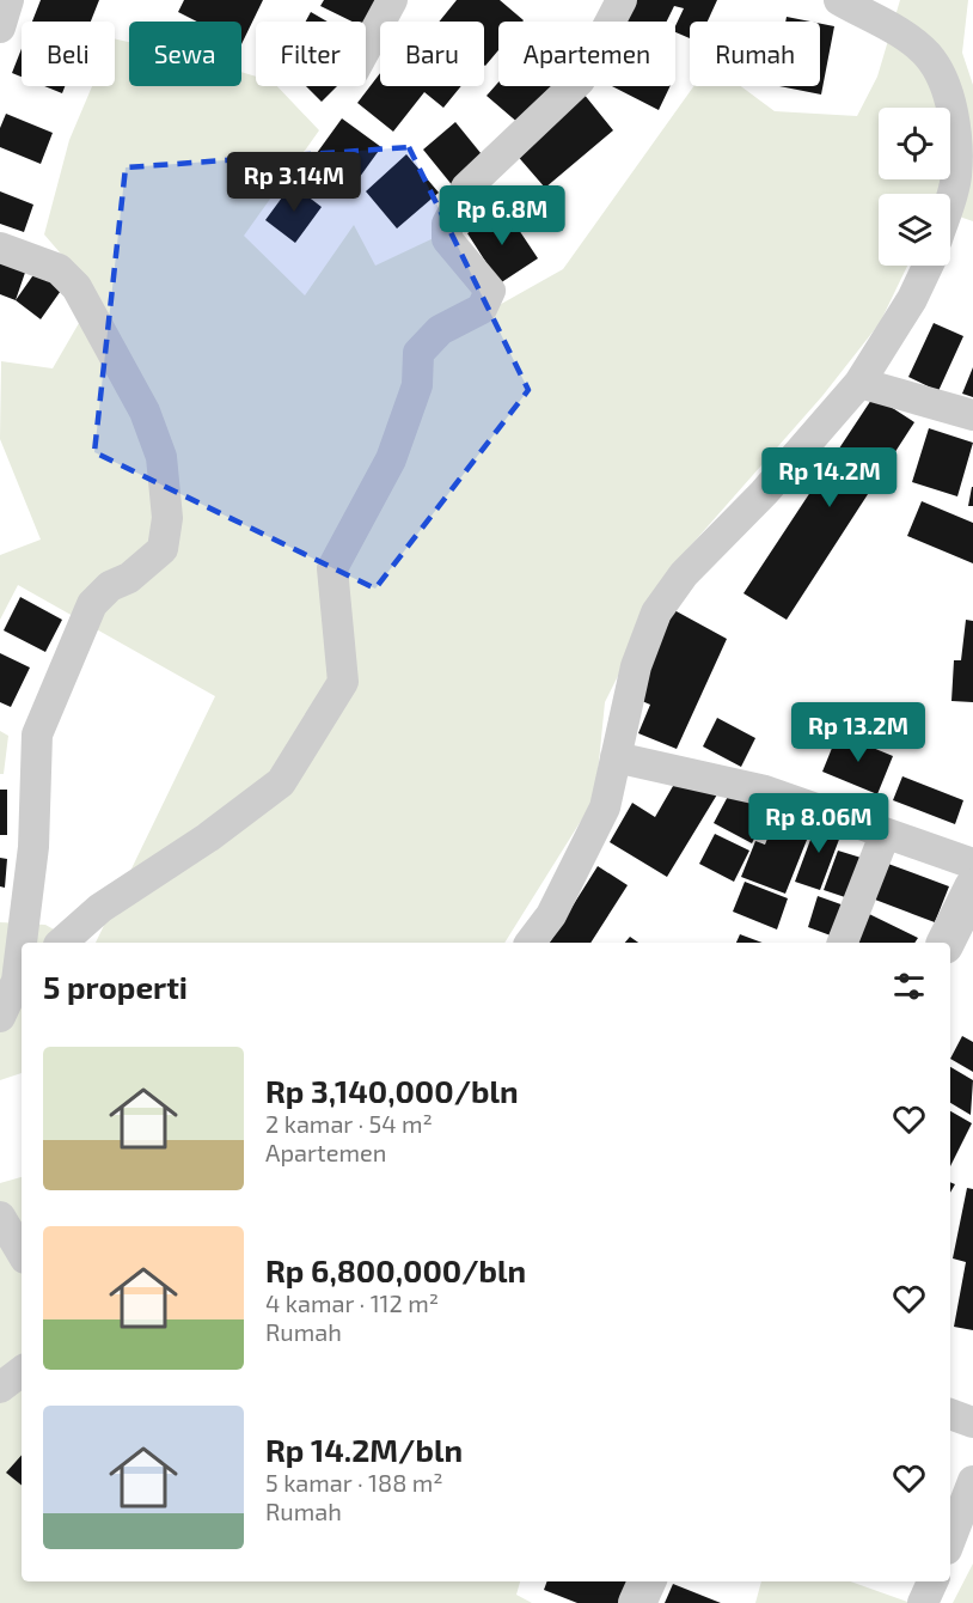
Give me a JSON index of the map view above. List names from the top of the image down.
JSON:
{
  "page": {
    "chip": [
      "Beli",
      "Sewa",
      "Filter",
      "Baru",
      "Apartemen",
      "Rumah"
    ],
    "price": [
      "Rp 3.14M",
      "Rp 6.8M",
      "Rp 14.2M",
      "Rp 13.2M",
      "Rp 8.06M"
    ],
    "heading": "5 properti",
    "list": [
      {
        "name": "Rp 3,140,000/bln",
        "note": "2 kamar · 54 m² · Apartemen"
      },
      {
        "name": "Rp 6,800,000/bln",
        "note": "4 kamar · 112 m² · Rumah"
      },
      {
        "name": "Rp 14.2M/bln",
        "note": "5 kamar · 188 m² · Rumah"
      }
    ]
  }
}
